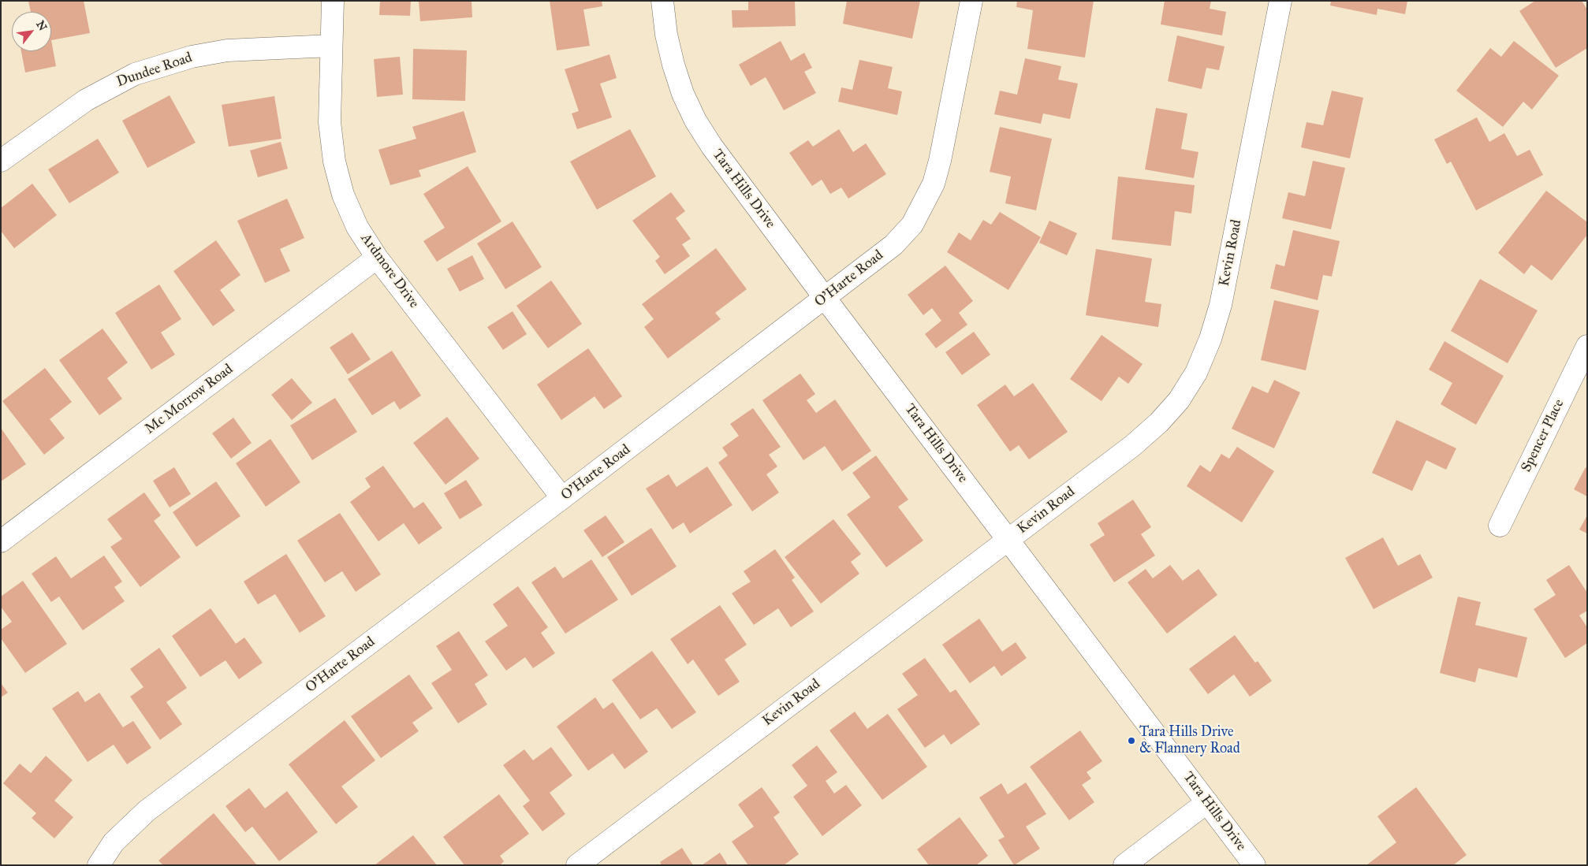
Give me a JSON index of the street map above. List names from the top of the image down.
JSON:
{
  "streets": {
    "street": [
      "Dundee Road",
      "Tara Hills Drive",
      "Kevin Road",
      "Ardmore Drive",
      "O'Harte Road",
      "Mc Morrow Road",
      "Spencer Place"
    ]
  },
  "crossings": [
    ["Dundee Road", "Ardmore Drive"],
    ["Tara Hills Drive", "Kevin Road"],
    ["Tara Hills Drive", "O'Harte Road"],
    ["Ardmore Drive", "O'Harte Road"],
    ["Ardmore Drive", "Mc Morrow Road"]
  ],
  "places": ["Tara Hills Drive & Flannery Road"],
  "north": "top right"
}
